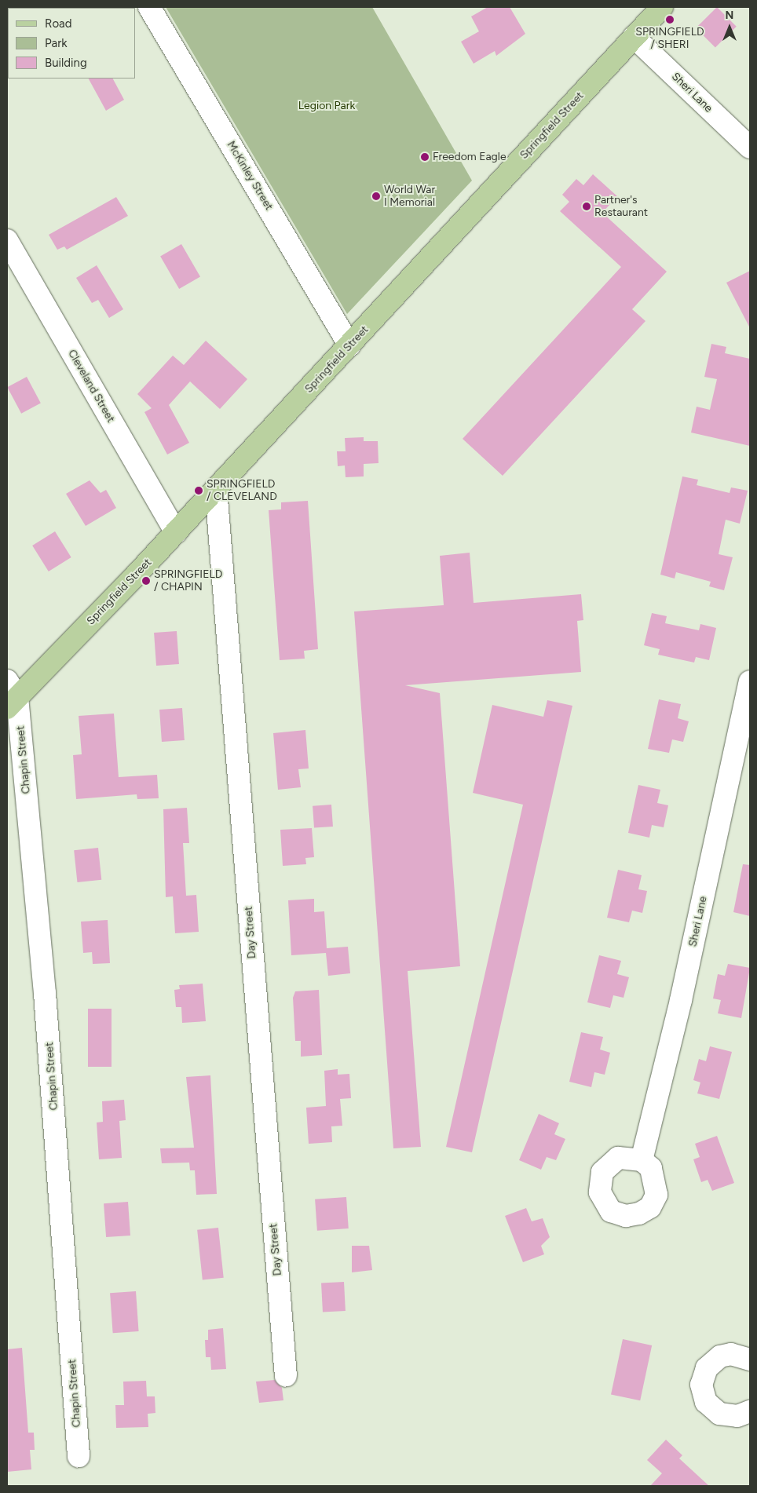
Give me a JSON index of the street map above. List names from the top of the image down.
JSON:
{
  "streets": {
    "main road": ["Springfield Street"],
    "street": [
      "Sheri Lane",
      "McKinley Street",
      "Cleveland Street",
      "Chapin Street",
      "Day Street"
    ]
  },
  "crossings": [
    ["Sheri Lane", "Springfield Street"],
    ["Springfield Street", "McKinley Street"],
    ["Springfield Street", "Cleveland Street"],
    ["Springfield Street", "Chapin Street"],
    ["Springfield Street", "Day Street"]
  ],
  "parks": ["Legion Park"],
  "places": [
    "SPRINGFIELD / SHERI",
    "Freedom Eagle",
    "World War I Memorial",
    "Partner's Restaurant",
    "SPRINGFIELD / CLEVELAND",
    "SPRINGFIELD / CHAPIN"
  ],
  "legend": ["Road", "Park", "Building"],
  "north": "top"
}
